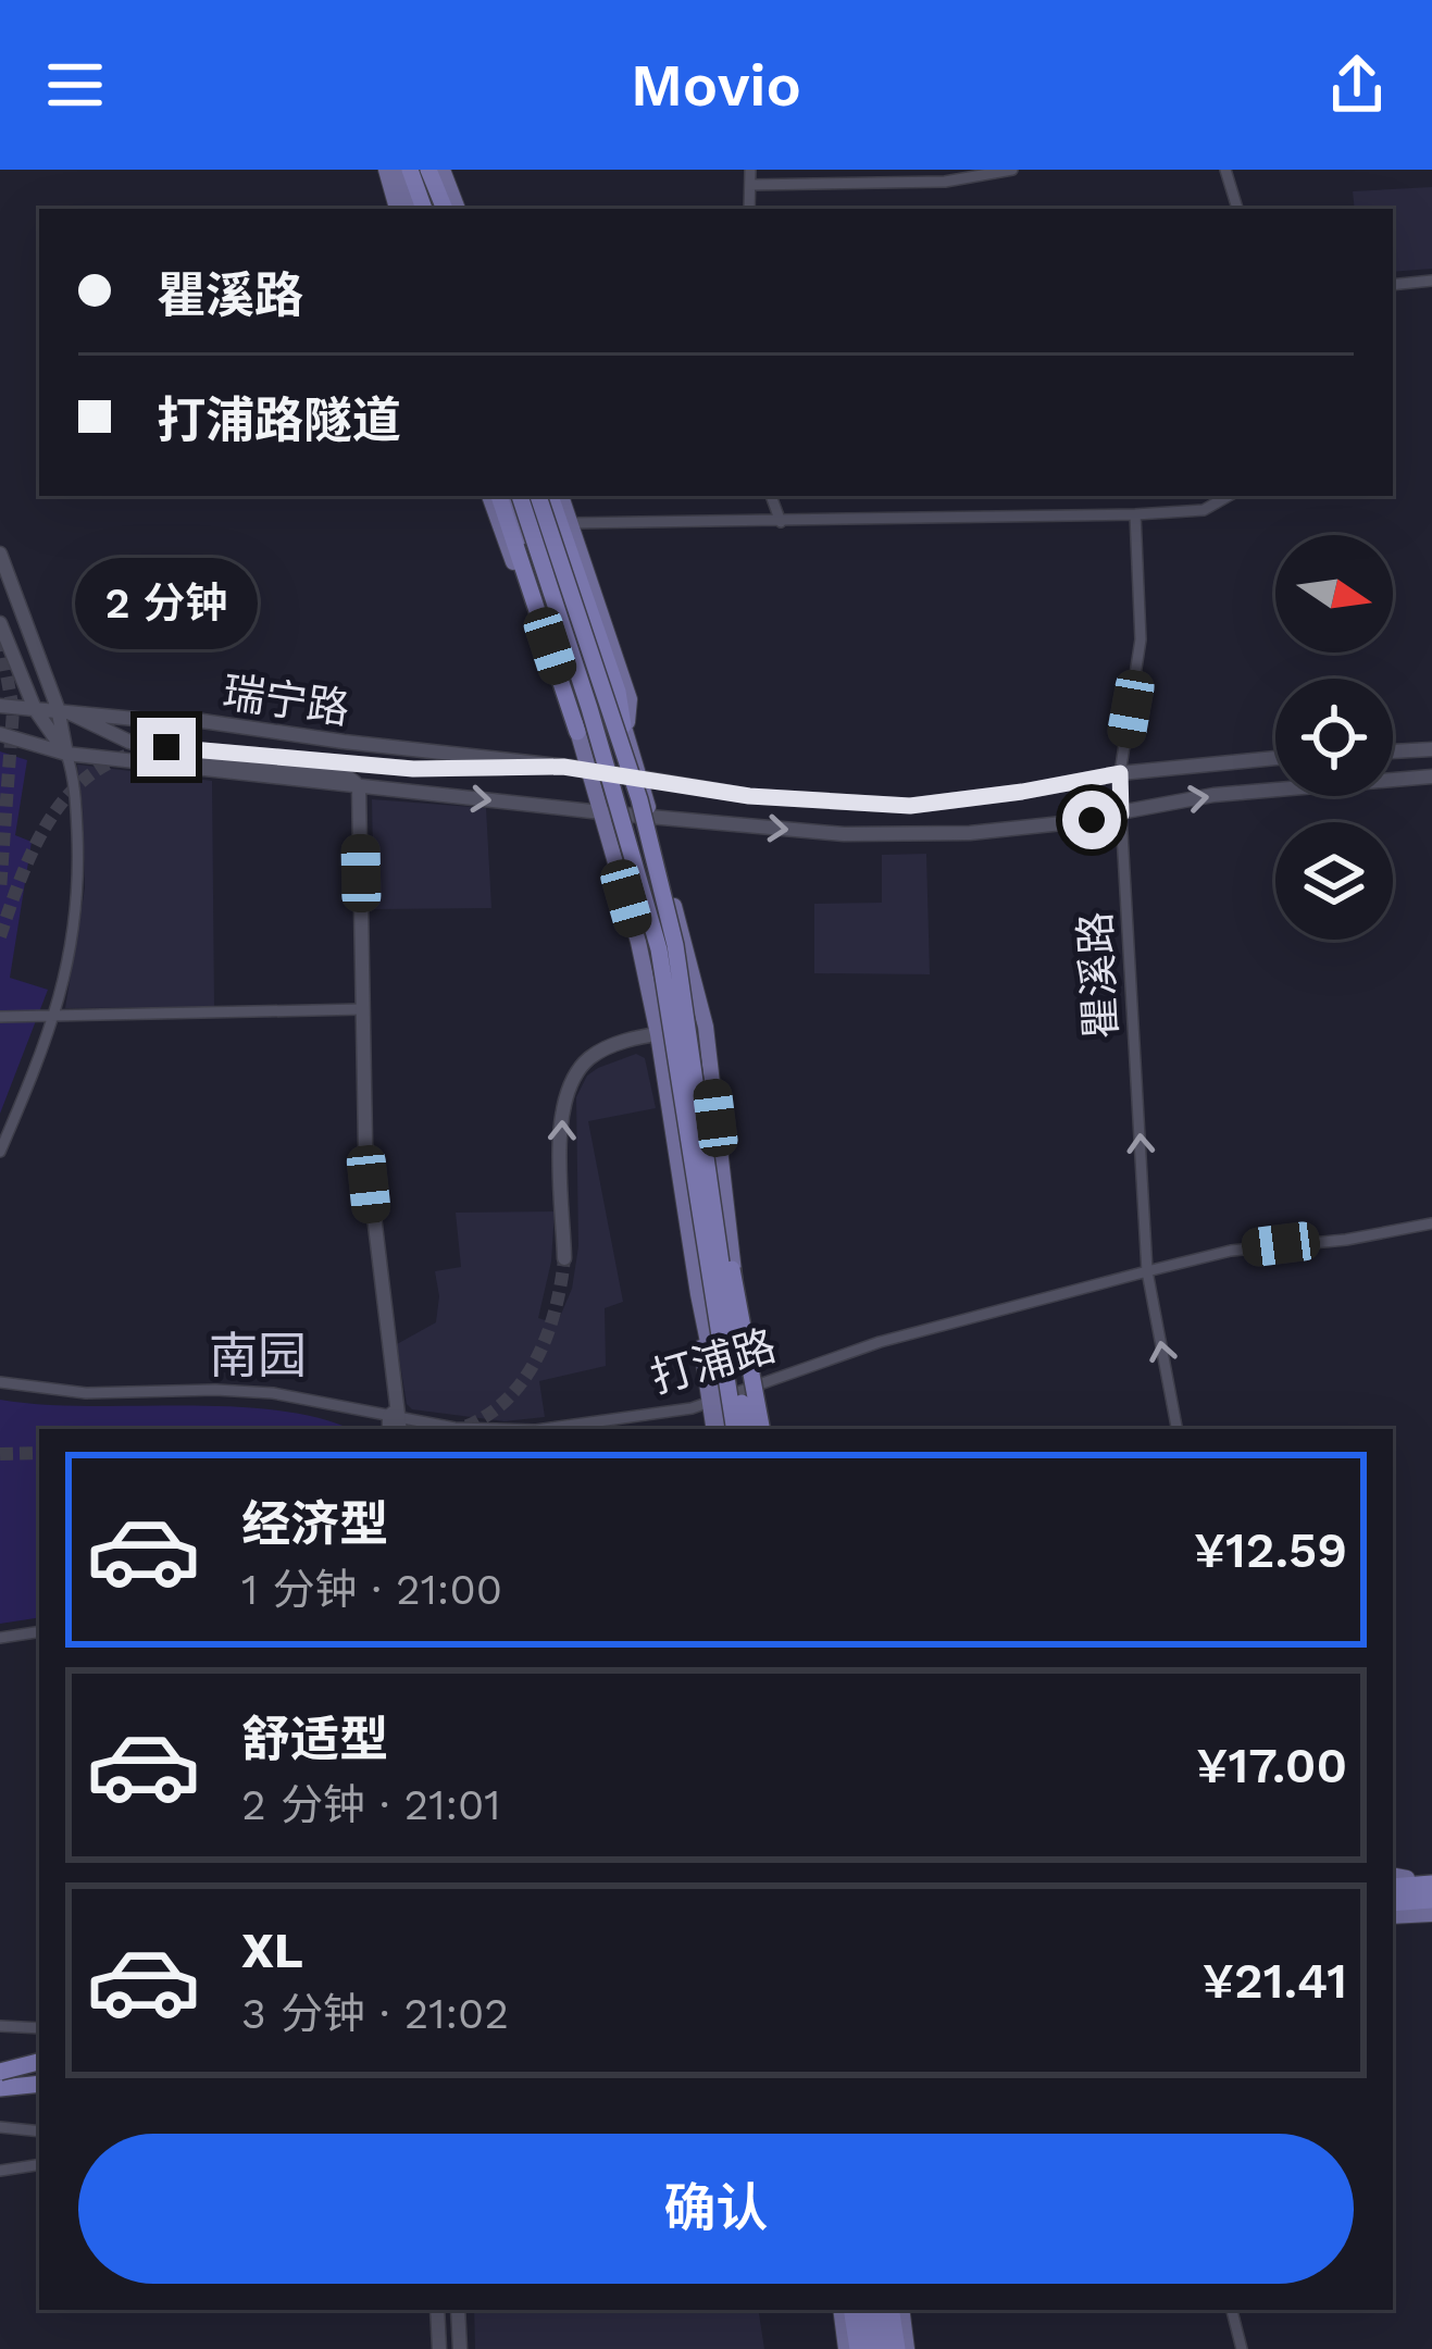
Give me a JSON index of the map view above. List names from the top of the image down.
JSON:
{
  "streets": {
    "main road": ["瑞宁路"],
    "street": ["瞿溪路", "打浦路"]
  },
  "crossings": [
    ["瞿溪路", "打浦路"]
  ],
  "one_way": ["瞿溪路"],
  "districts": ["南园"],
  "north": "right",
  "page": {
    "header": "Movio",
    "banner": ["瞿溪路", "打浦路隧道"],
    "bubble": "2 分钟",
    "list": [
      {
        "name": "经济型",
        "note": "1 分钟 · 21:00",
        "value": "¥12.59"
      },
      {
        "name": "舒适型",
        "note": "2 分钟 · 21:01",
        "value": "¥17.00"
      },
      {
        "name": "XL",
        "note": "3 分钟 · 21:02",
        "value": "¥21.41"
      }
    ],
    "buttons": "确认"
  }
}
